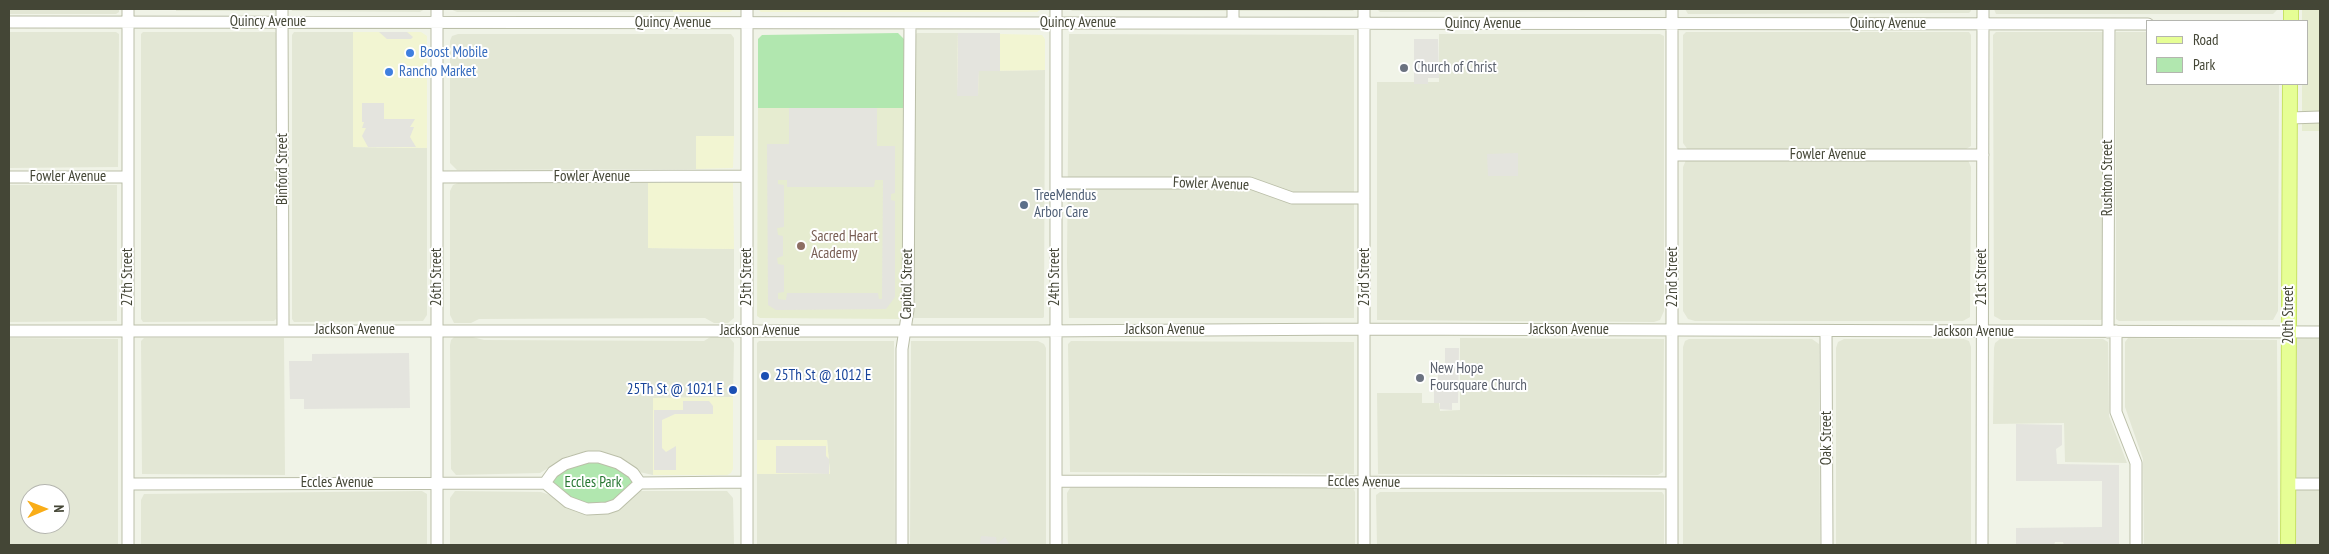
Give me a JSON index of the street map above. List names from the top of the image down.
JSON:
{
  "streets": {
    "main road": ["20th Street"],
    "street": [
      "Quincy Avenue",
      "Fowler Avenue",
      "Binford Street",
      "Rushton Street",
      "27th Street",
      "26th Street",
      "25th Street",
      "24th Street",
      "23rd Street",
      "22nd Street",
      "21st Street",
      "Capitol Street",
      "Jackson Avenue",
      "Oak Street",
      "Eccles Avenue"
    ]
  },
  "crossings": [
    ["Quincy Avenue", "Binford Street"],
    ["Quincy Avenue", "Rushton Street"],
    ["Quincy Avenue", "27th Street"],
    ["Quincy Avenue", "26th Street"],
    ["Quincy Avenue", "25th Street"],
    ["Quincy Avenue", "24th Street"],
    ["Quincy Avenue", "23rd Street"],
    ["Quincy Avenue", "22nd Street"],
    ["Quincy Avenue", "21st Street"],
    ["Quincy Avenue", "Capitol Street"],
    ["Fowler Avenue", "27th Street"],
    ["Fowler Avenue", "26th Street"],
    ["Fowler Avenue", "25th Street"],
    ["Fowler Avenue", "24th Street"],
    ["Fowler Avenue", "23rd Street"],
    ["Fowler Avenue", "22nd Street"],
    ["Fowler Avenue", "21st Street"],
    ["Binford Street", "Jackson Avenue"],
    ["Rushton Street", "Jackson Avenue"],
    ["27th Street", "Jackson Avenue"],
    ["27th Street", "Eccles Avenue"],
    ["26th Street", "Jackson Avenue"],
    ["26th Street", "Eccles Avenue"],
    ["25th Street", "Jackson Avenue"],
    ["24th Street", "Jackson Avenue"],
    ["24th Street", "Eccles Avenue"],
    ["23rd Street", "Jackson Avenue"],
    ["23rd Street", "Eccles Avenue"],
    ["22nd Street", "Jackson Avenue"],
    ["22nd Street", "Eccles Avenue"],
    ["21st Street", "Jackson Avenue"],
    ["Capitol Street", "Jackson Avenue"],
    ["20th Street", "Jackson Avenue"],
    ["Jackson Avenue", "Oak Street"]
  ],
  "parks": ["Eccles Park"],
  "places": [
    "Boost Mobile",
    "Church of Christ",
    "Rancho Market",
    "TreeMendus Arbor Care",
    "Sacred Heart Academy",
    "25Th St @ 1012 E",
    "New Hope Foursquare Church",
    "25Th St @ 1021 E"
  ],
  "legend": ["Road", "Park"],
  "north": "right"
}
